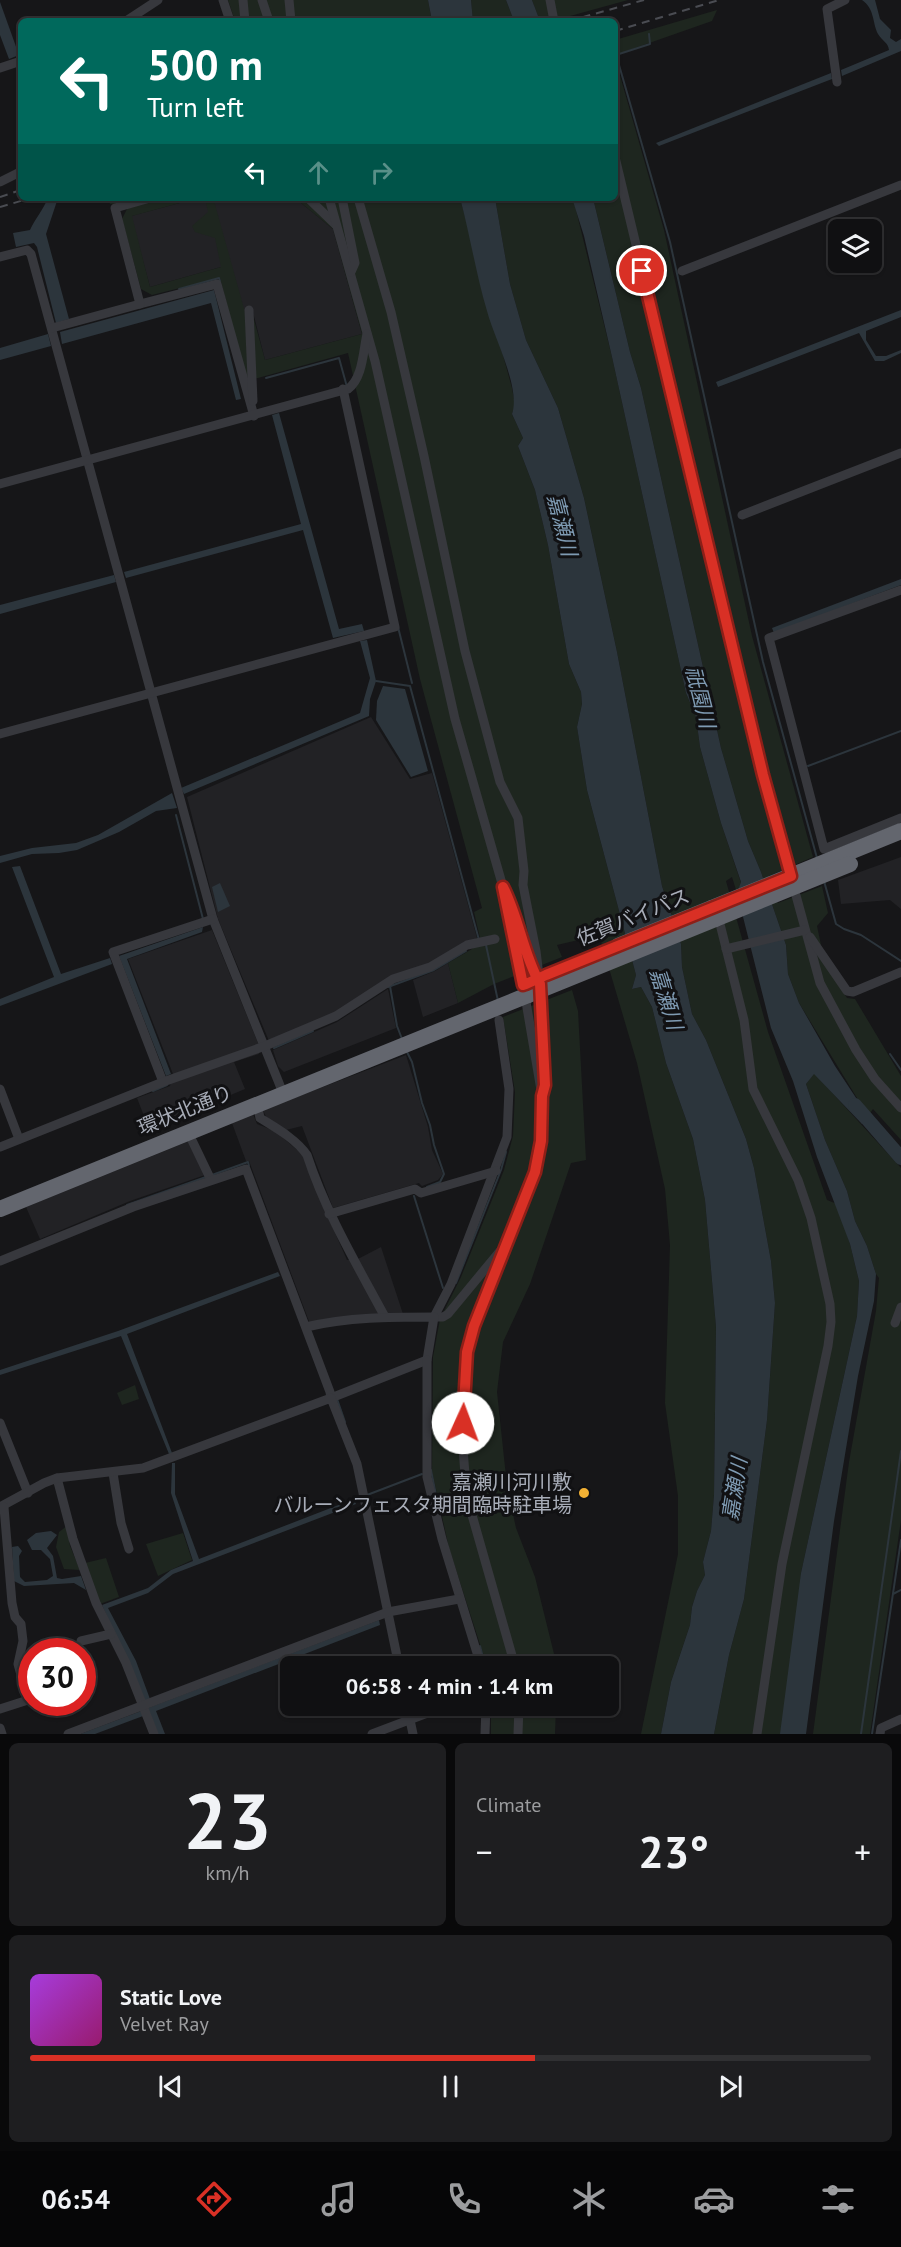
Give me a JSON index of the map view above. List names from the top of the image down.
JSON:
{
  "streets": {
    "highway": ["佐賀バイパス", "環状北通り"]
  },
  "crossings": [
    ["佐賀バイパス", "環状北通り"]
  ],
  "water": ["嘉瀬川", "祇園川"],
  "places": ["嘉瀬川河川敷 バルーンフェスタ期間臨時駐車場"],
  "page": {
    "turn": ["500 m", "Turn left"],
    "limit": "30",
    "trip": "06:58 · 4 min · 1.4 km",
    "tile": [
      ["23", "km/h"],
      "Climate"
    ],
    "heat": ["−", "23°", "+"],
    "song": ["Static Love", "Velvet Ray"],
    "tabs": "06:54"
  }
}
